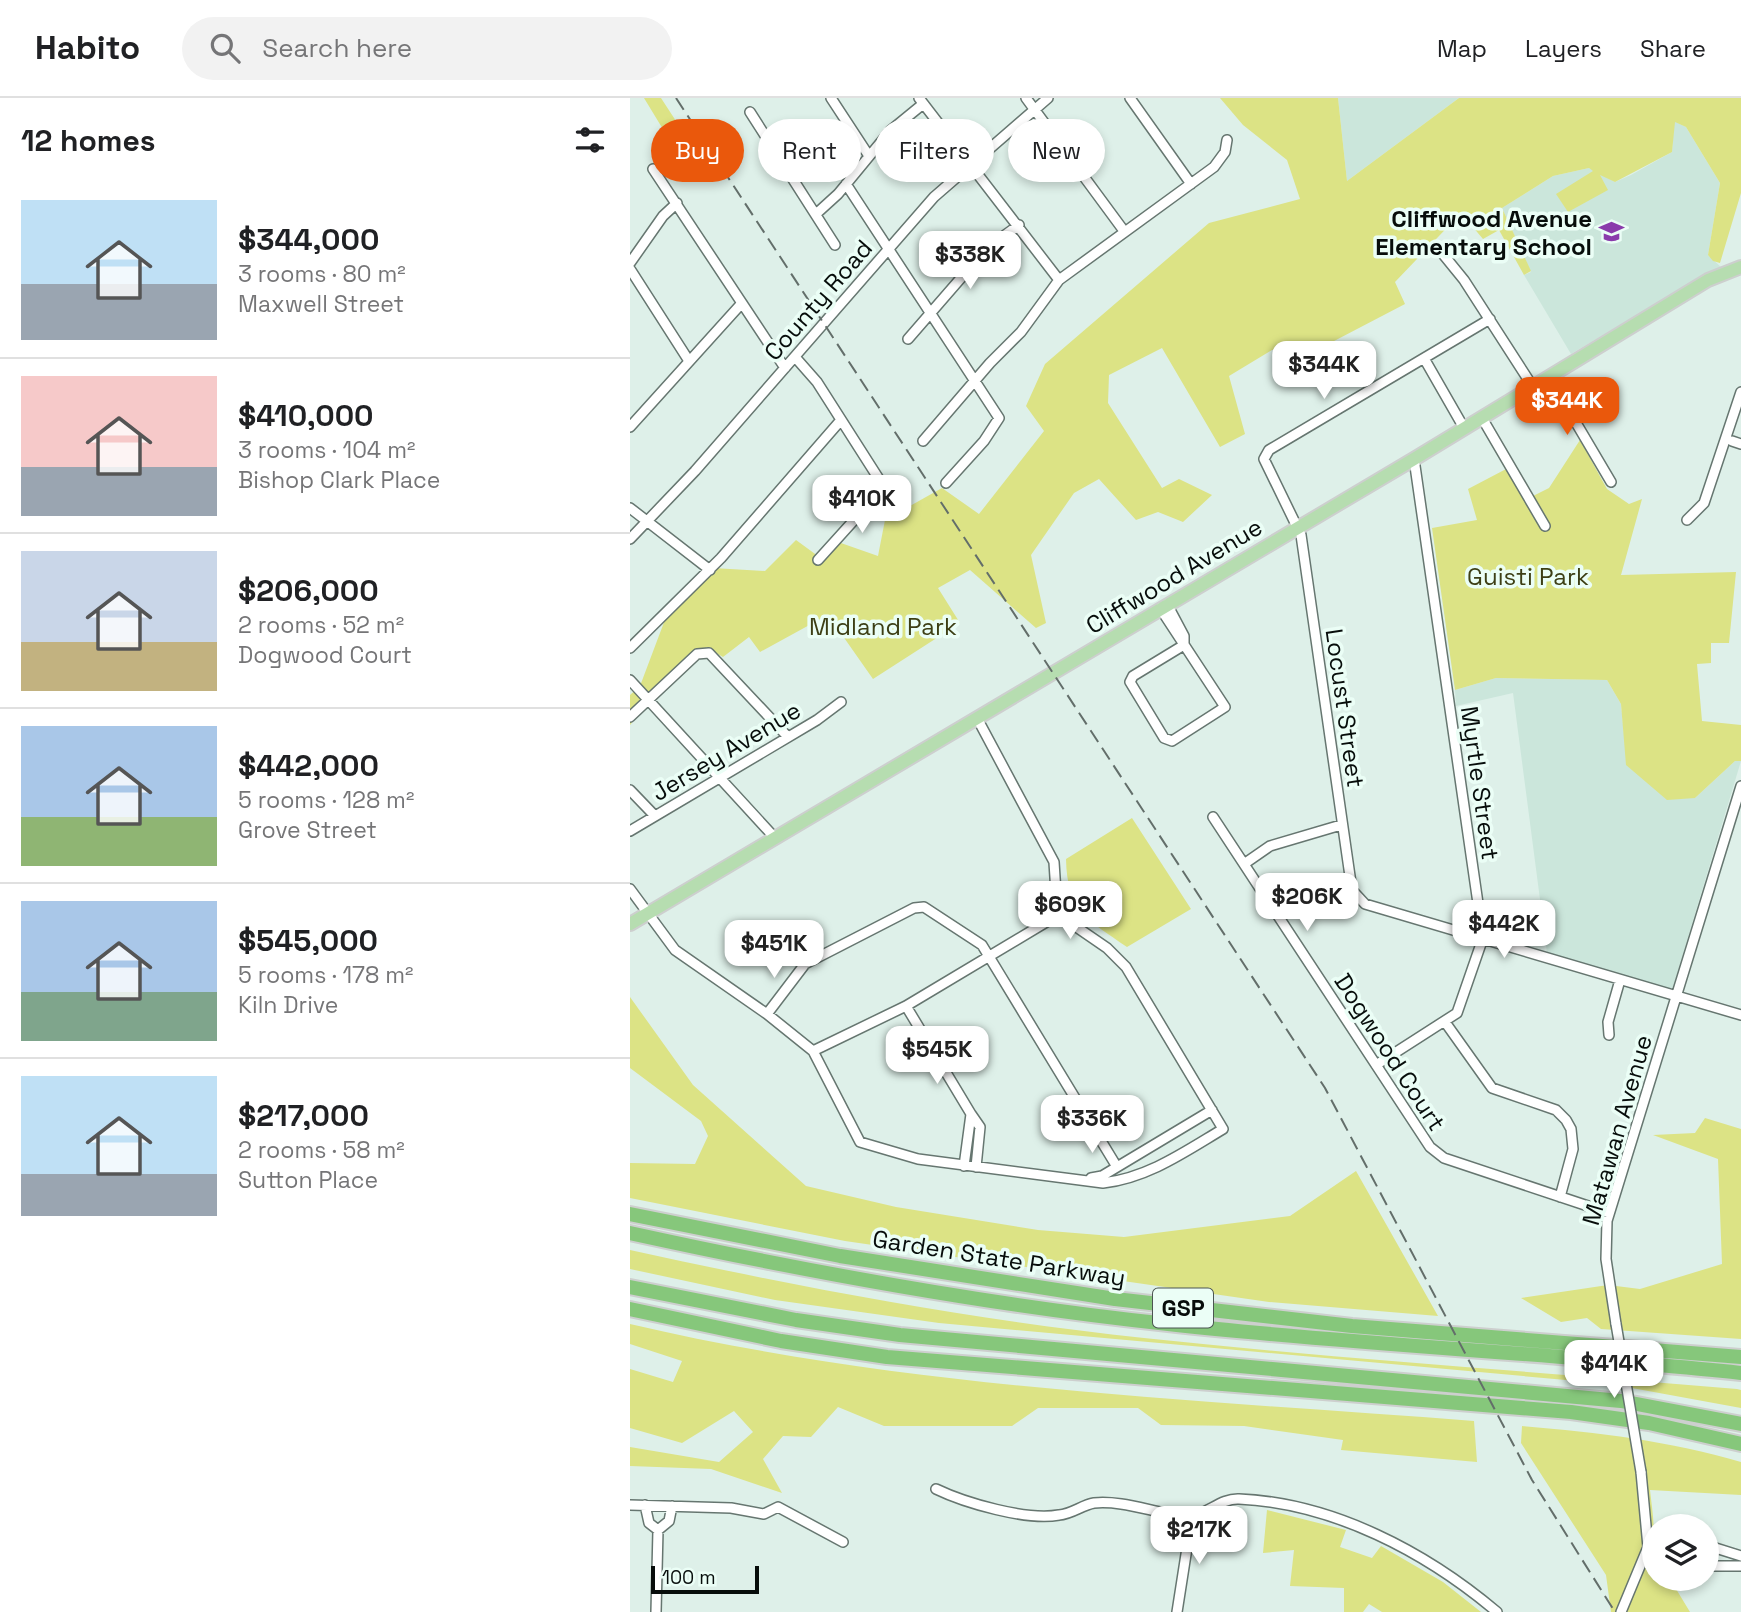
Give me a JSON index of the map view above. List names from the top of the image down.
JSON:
{
  "streets": {
    "highway": ["Garden State Parkway", "GSP"],
    "main road": ["Cliffwood Avenue"],
    "street": [
      "County Road",
      "Locust Street",
      "Jersey Avenue",
      "Myrtle Street",
      "Dogwood Court",
      "Matawan Avenue"
    ]
  },
  "crossings": [
    ["Cliffwood Avenue", "Locust Street"],
    ["Cliffwood Avenue", "Myrtle Street"],
    ["Locust Street", "Myrtle Street"],
    ["Myrtle Street", "Dogwood Court"],
    ["Dogwood Court", "Matawan Avenue"]
  ],
  "parks": ["Guisti Park", "Midland Park"],
  "places": {
    "school or university": ["Cliffwood Avenue Elementary School"]
  },
  "scale_bar": "100 m",
  "page": {
    "header": "Habito",
    "search": "Search here",
    "nav": ["Map", "Layers", "Share"],
    "heading": "12 homes",
    "chip": [
      "Buy",
      "Rent",
      "Filters",
      "New"
    ],
    "list": [
      {
        "name": "$344,000",
        "note": "3 rooms · 80 m² · Maxwell Street"
      },
      {
        "name": "$410,000",
        "note": "3 rooms · 104 m² · Bishop Clark Place"
      },
      {
        "name": "$206,000",
        "note": "2 rooms · 52 m² · Dogwood Court"
      },
      {
        "name": "$442,000",
        "note": "5 rooms · 128 m² · Grove Street"
      },
      {
        "name": "$545,000",
        "note": "5 rooms · 178 m² · Kiln Drive"
      },
      {
        "name": "$217,000",
        "note": "2 rooms · 58 m² · Sutton Place"
      }
    ],
    "price": [
      "$338K",
      "$344K",
      "$344K",
      "$410K",
      "$206K",
      "$609K",
      "$442K",
      "$451K",
      "$545K",
      "$336K",
      "$414K",
      "$217K"
    ],
    "scale": "100 m"
  }
}
